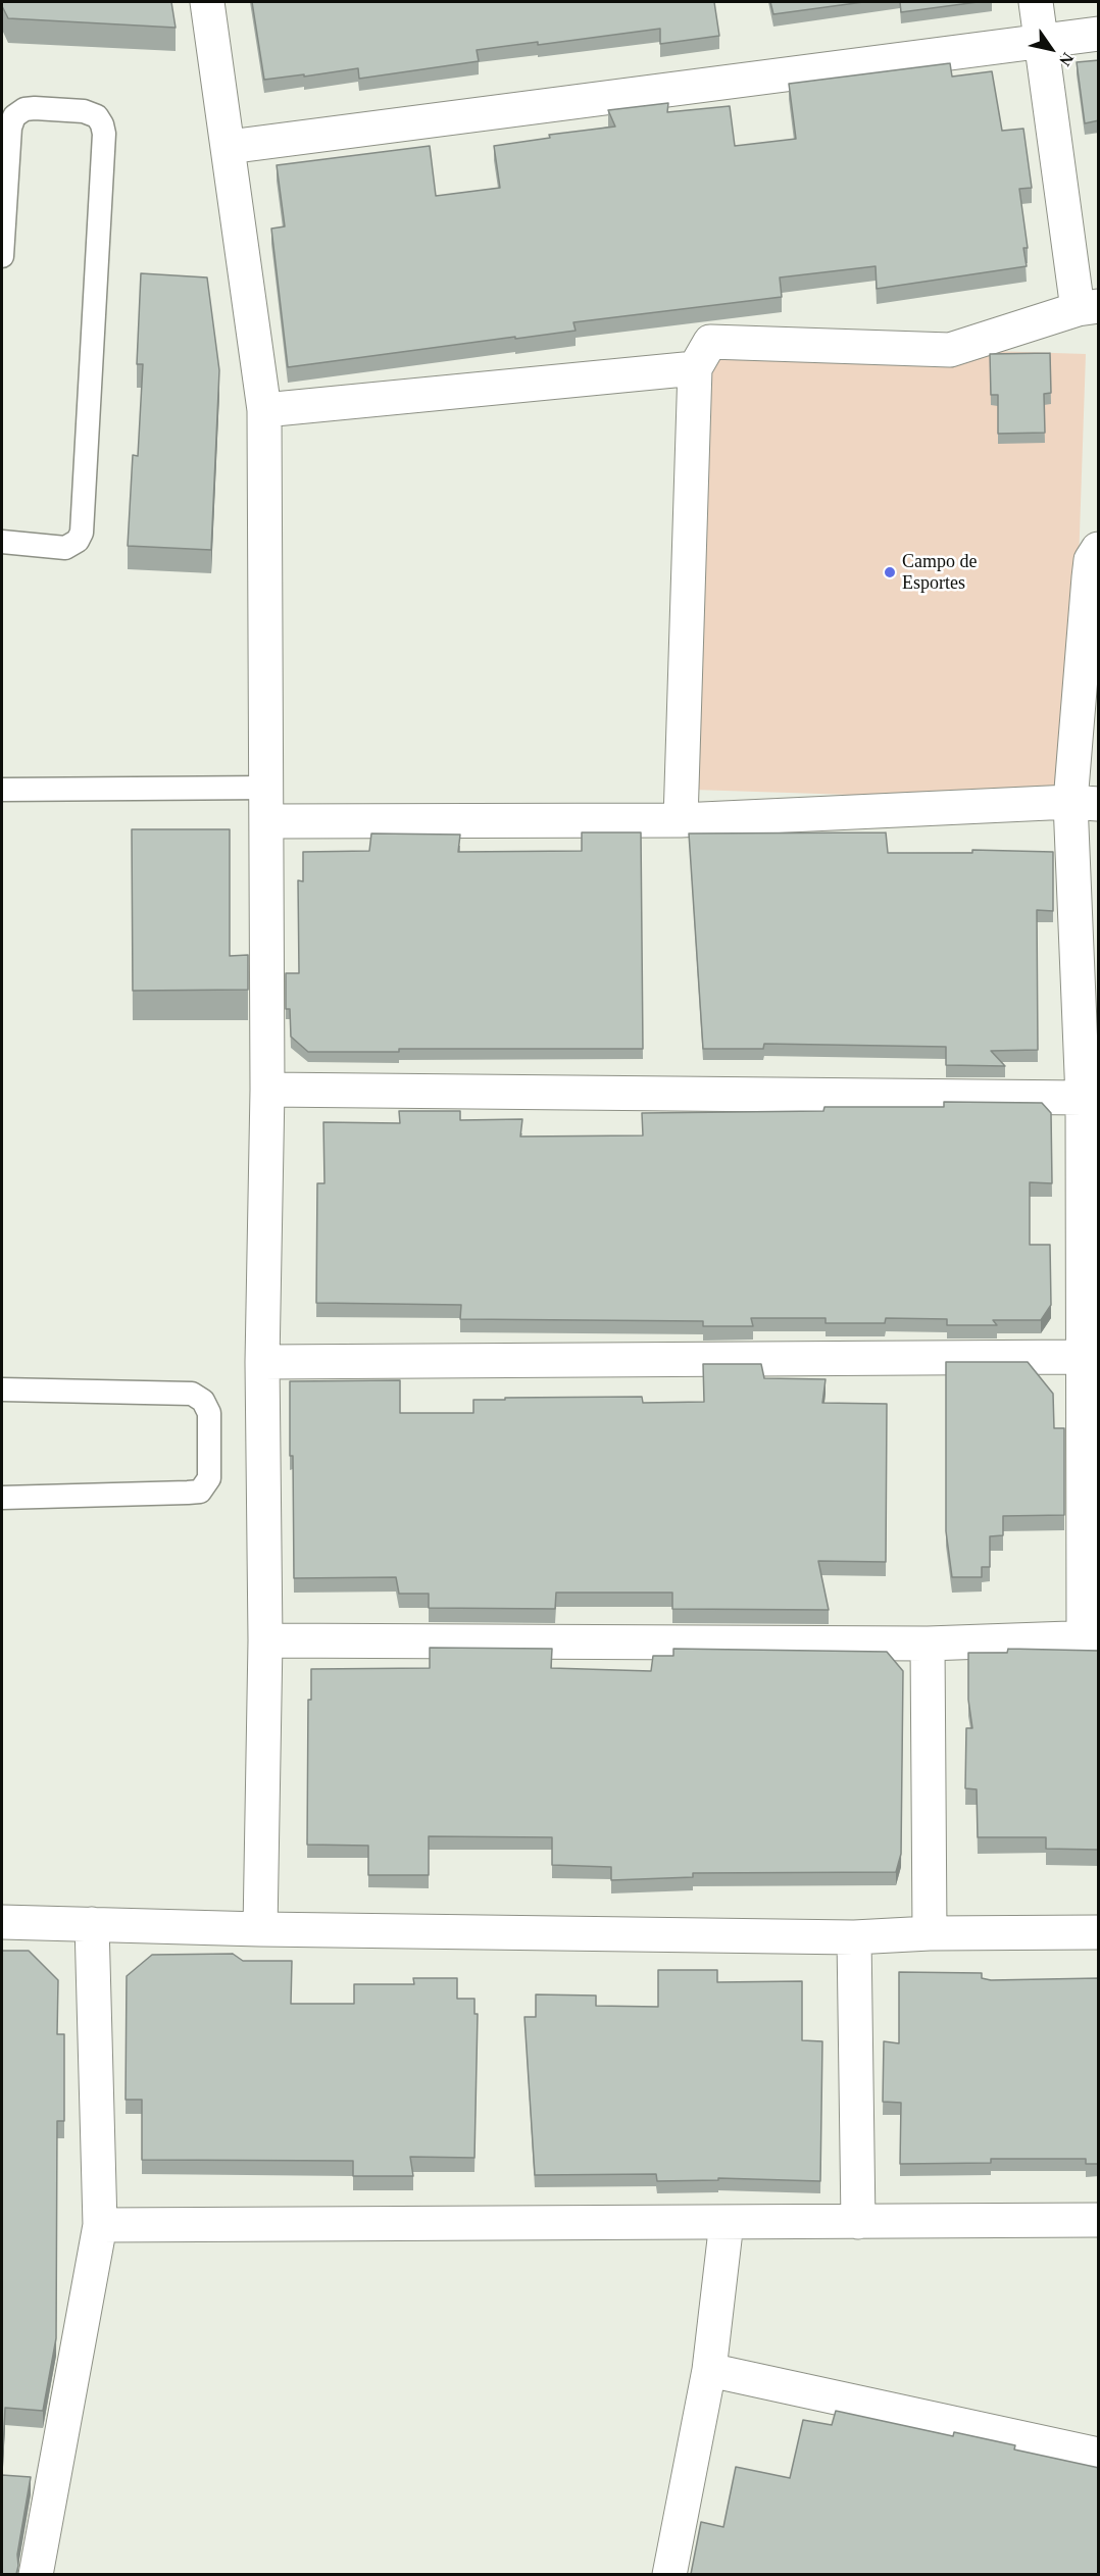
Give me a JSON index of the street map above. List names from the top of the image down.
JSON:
{
  "places": ["Campo de Esportes"],
  "north": "bottom right"
}
